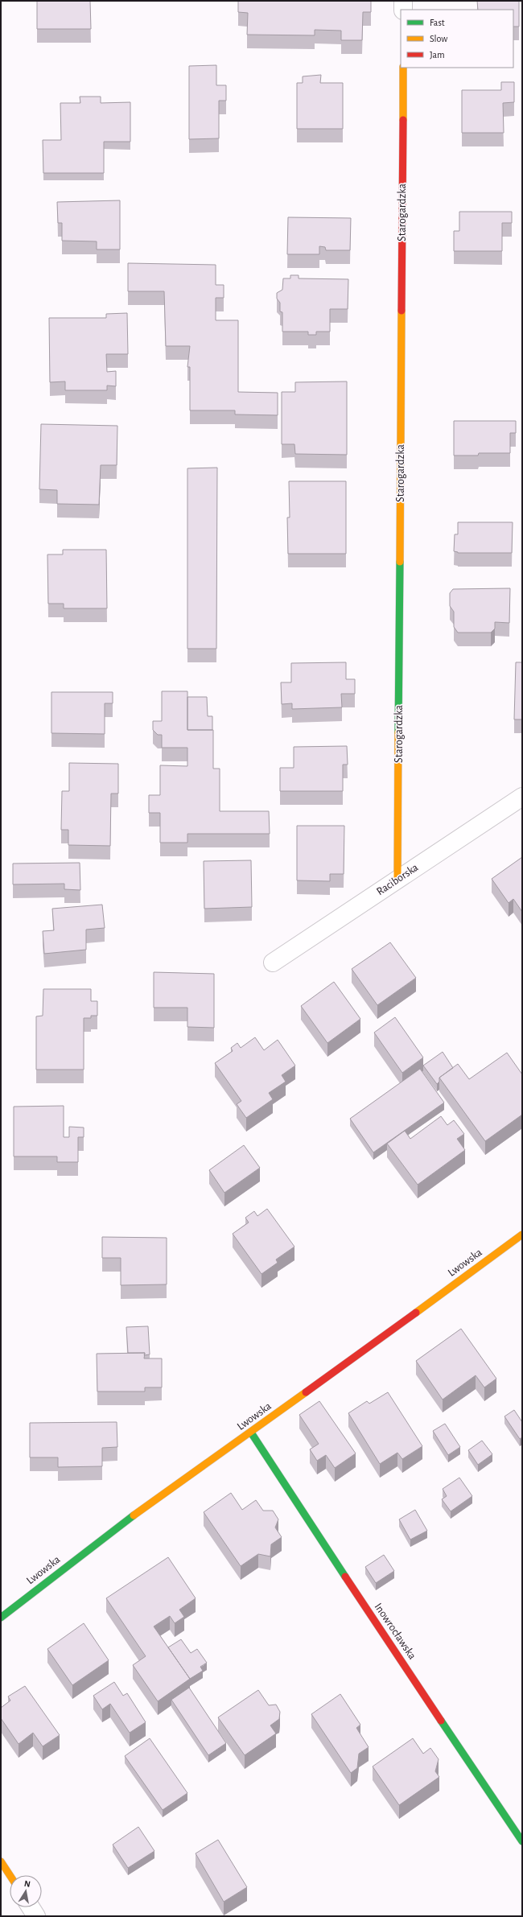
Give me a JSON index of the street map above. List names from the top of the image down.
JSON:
{
  "streets": {
    "street": [
      "Starogardzka",
      "Raciborska",
      "Lwowska",
      "Inowrocławska"
    ]
  },
  "crossings": [
    ["Starogardzka", "Raciborska"],
    ["Lwowska", "Inowrocławska"]
  ],
  "legend": ["Fast", "Slow", "Jam"],
  "north": "top"
}
